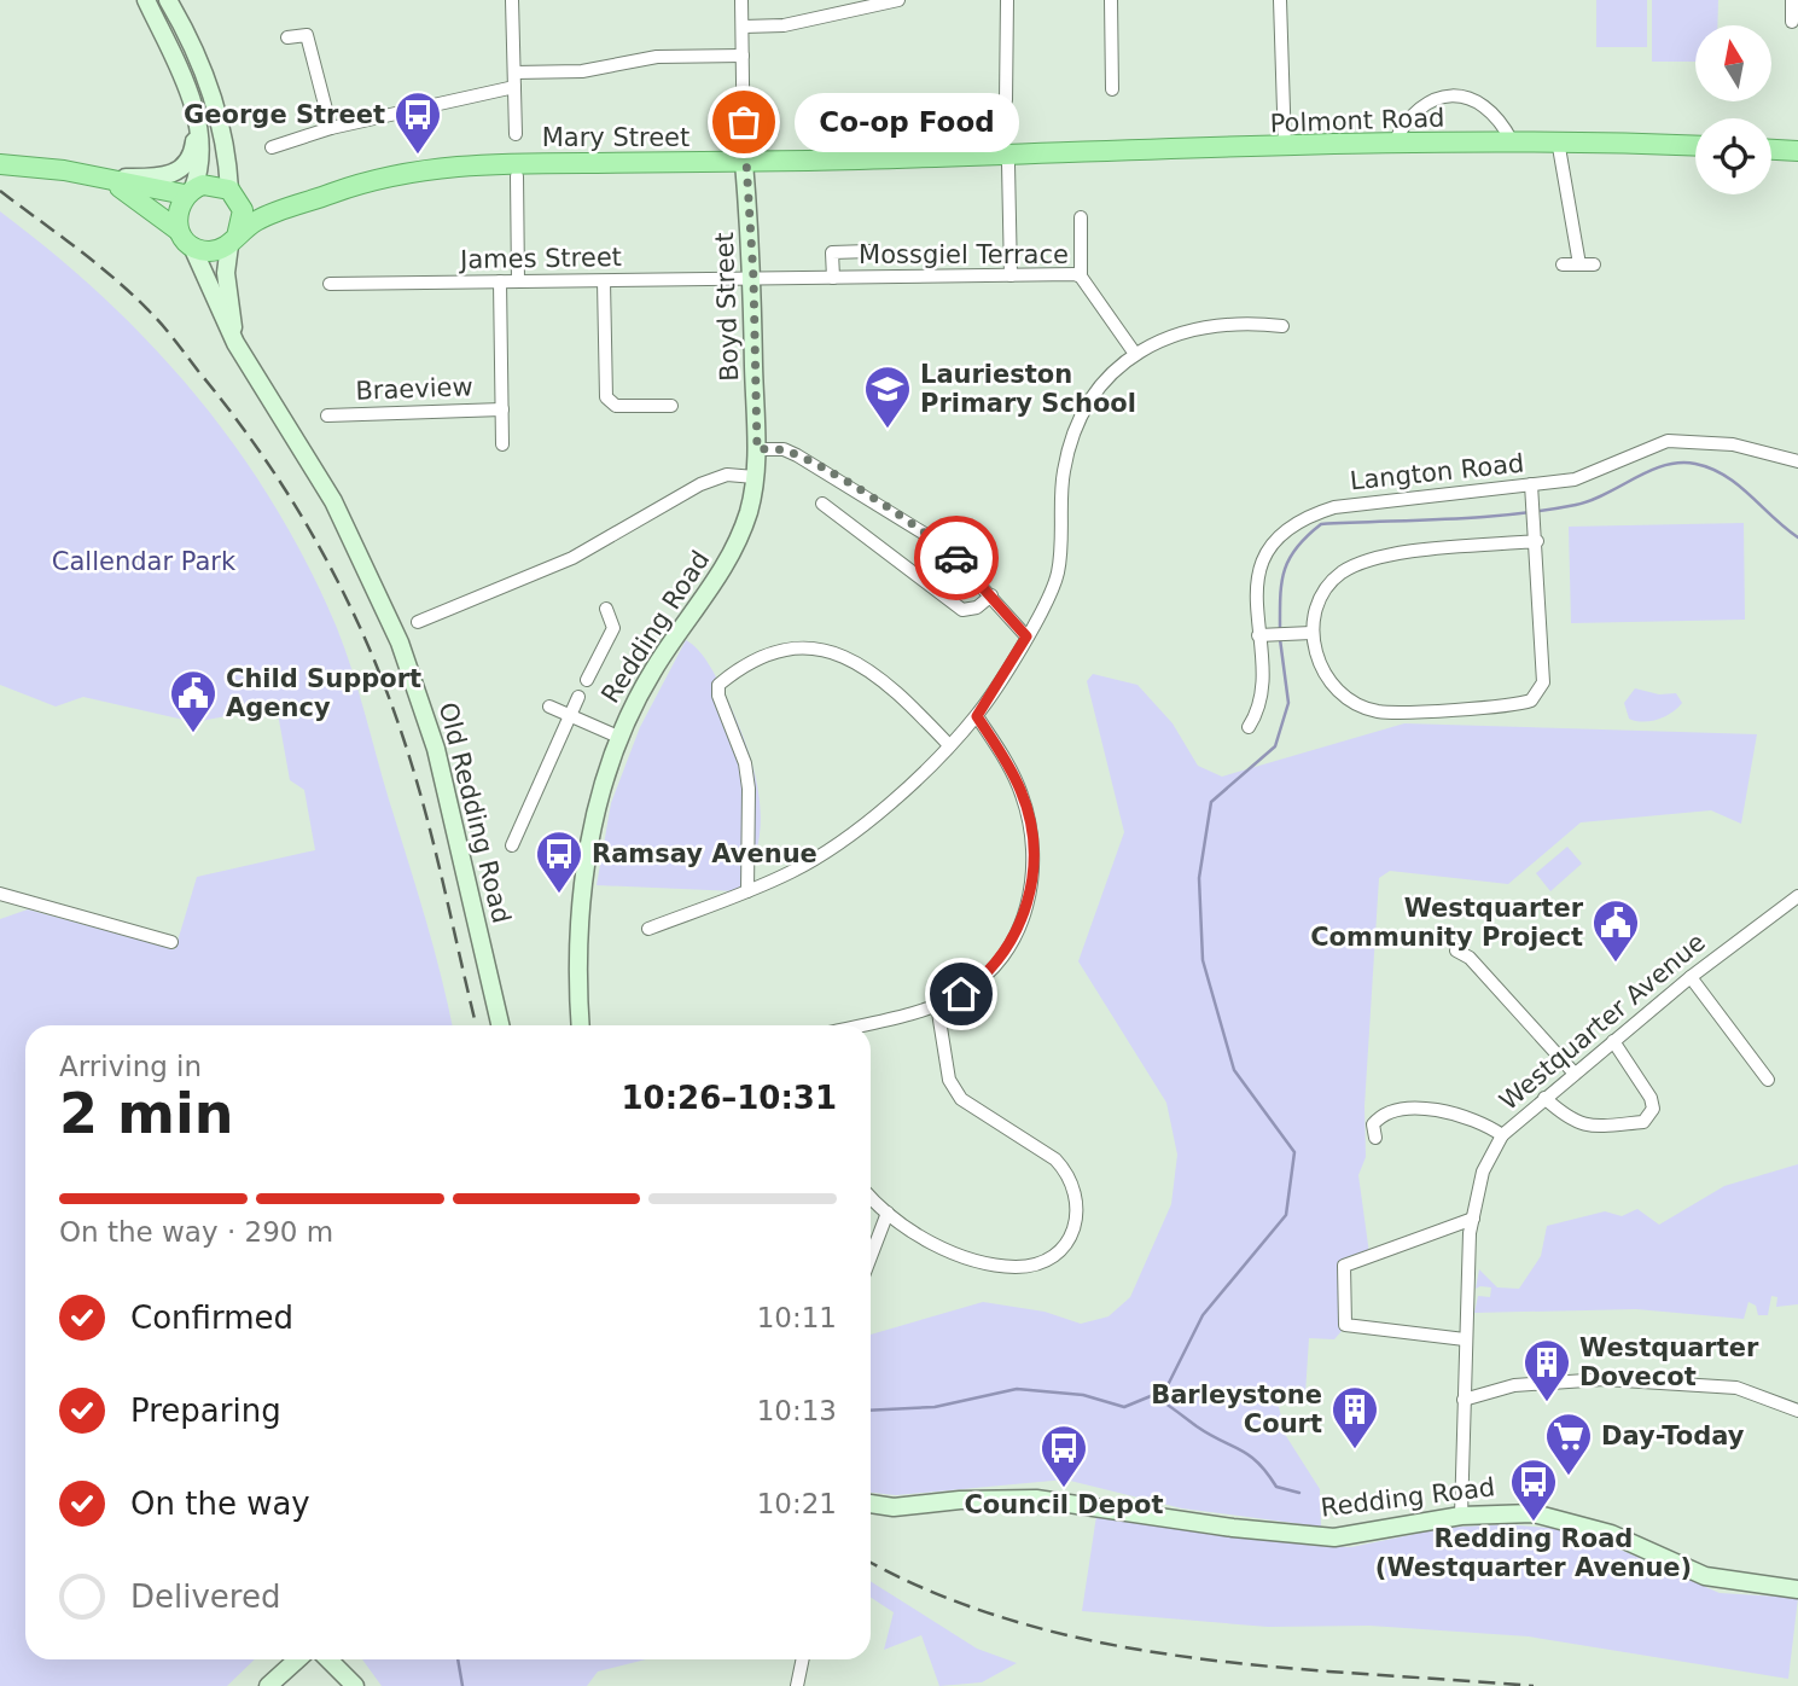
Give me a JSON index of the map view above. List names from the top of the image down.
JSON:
{
  "streets": {
    "main road": [
      "Polmont Road",
      "Mary Street",
      "Boyd Street",
      "Redding Road",
      "Old Redding Road"
    ],
    "street": [
      "Mossgiel Terrace",
      "James Street",
      "Braeview",
      "Langton Road",
      "Westquarter Avenue"
    ]
  },
  "crossings": [
    ["Polmont Road", "Mary Street"],
    ["Mary Street", "Boyd Street"],
    ["Mary Street", "Old Redding Road"],
    ["Mossgiel Terrace", "James Street"],
    ["Mossgiel Terrace", "Boyd Street"],
    ["James Street", "Boyd Street"],
    ["Boyd Street", "Redding Road"],
    ["Redding Road", "Westquarter Avenue"]
  ],
  "parks": ["Callendar Park"],
  "places": {
    "other": ["Co-op Food"],
    "bus stop": [
      "George Street",
      "Ramsay Avenue",
      "Council Depot",
      "Redding Road (Westquarter Avenue)"
    ],
    "school or university": ["Laurieston Primary School"],
    "public building": ["Child Support Agency", "Westquarter Community Project"],
    "building": ["Westquarter Dovecot", "Barleystone Court"],
    "supermarket": ["Day-Today"]
  },
  "north": "top",
  "page": {
    "bubble": "Co-op Food",
    "heading": ["2 min", "Arriving in", "10:26–10:31"],
    "bar": "On the way · 290 m",
    "list": [
      ["Confirmed", "10:11"],
      ["Preparing", "10:13"],
      ["On the way", "10:21"],
      "Delivered"
    ]
  }
}
